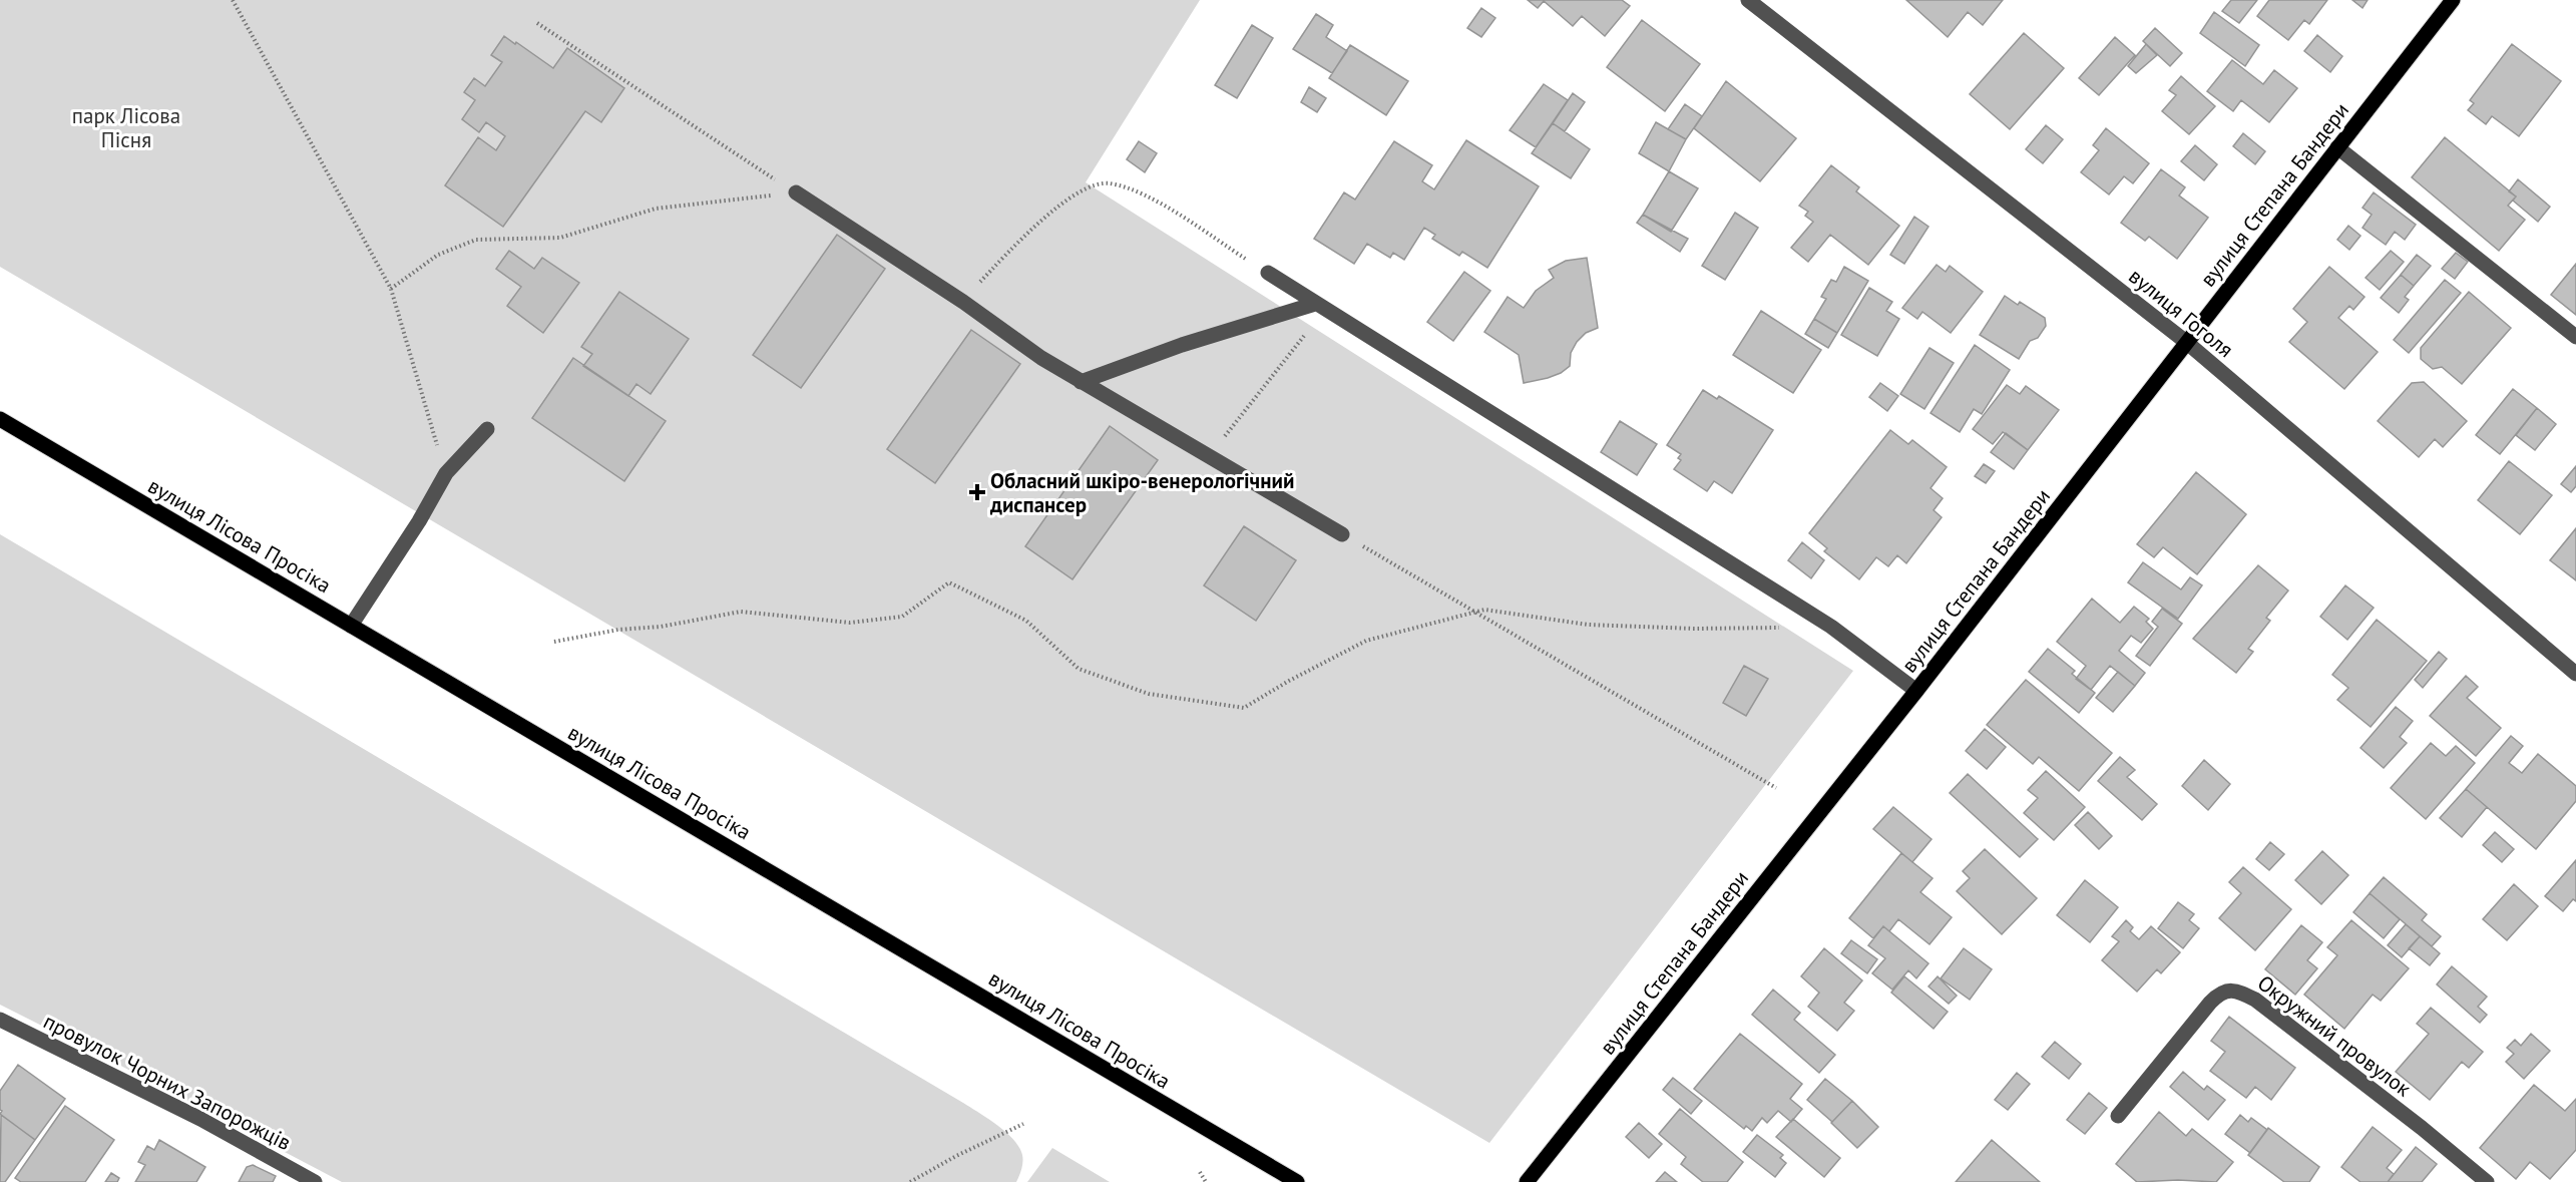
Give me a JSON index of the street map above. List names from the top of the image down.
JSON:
{
  "streets": {
    "main road": ["вулиця Степана Бандери", "вулиця Лісова Просіка"],
    "street": ["вулиця Гоголя", "Окружний провулок", "провулок Чорних Запорожців"]
  },
  "crossings": [
    ["вулиця Степана Бандери", "вулиця Гоголя"]
  ],
  "parks": ["парк Лісова Пісня"],
  "places": {
    "health": ["Обласний шкіро-венерологічний диспансер"]
  }
}
